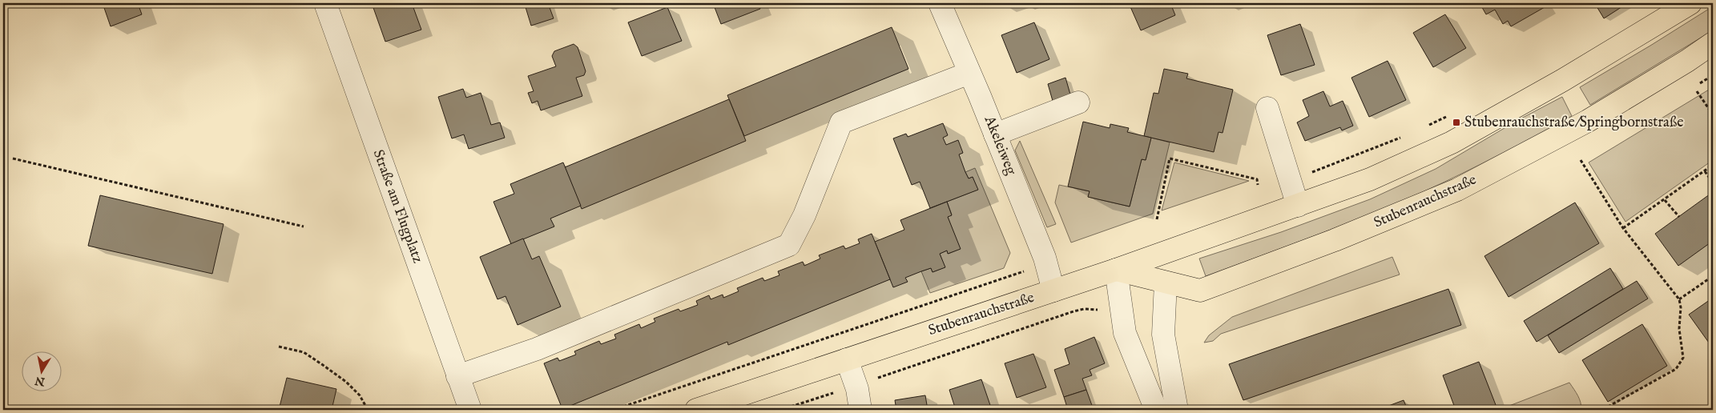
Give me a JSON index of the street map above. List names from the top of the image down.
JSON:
{
  "streets": {
    "main road": ["Stubenrauchstraße"],
    "street": ["Akeleiweg", "Straße am Flugplatz"]
  },
  "crossings": [
    ["Akeleiweg", "Stubenrauchstraße"]
  ],
  "places": {
    "transit": ["Stubenrauchstraße/Springbornstraße"]
  },
  "north": "bottom"
}
